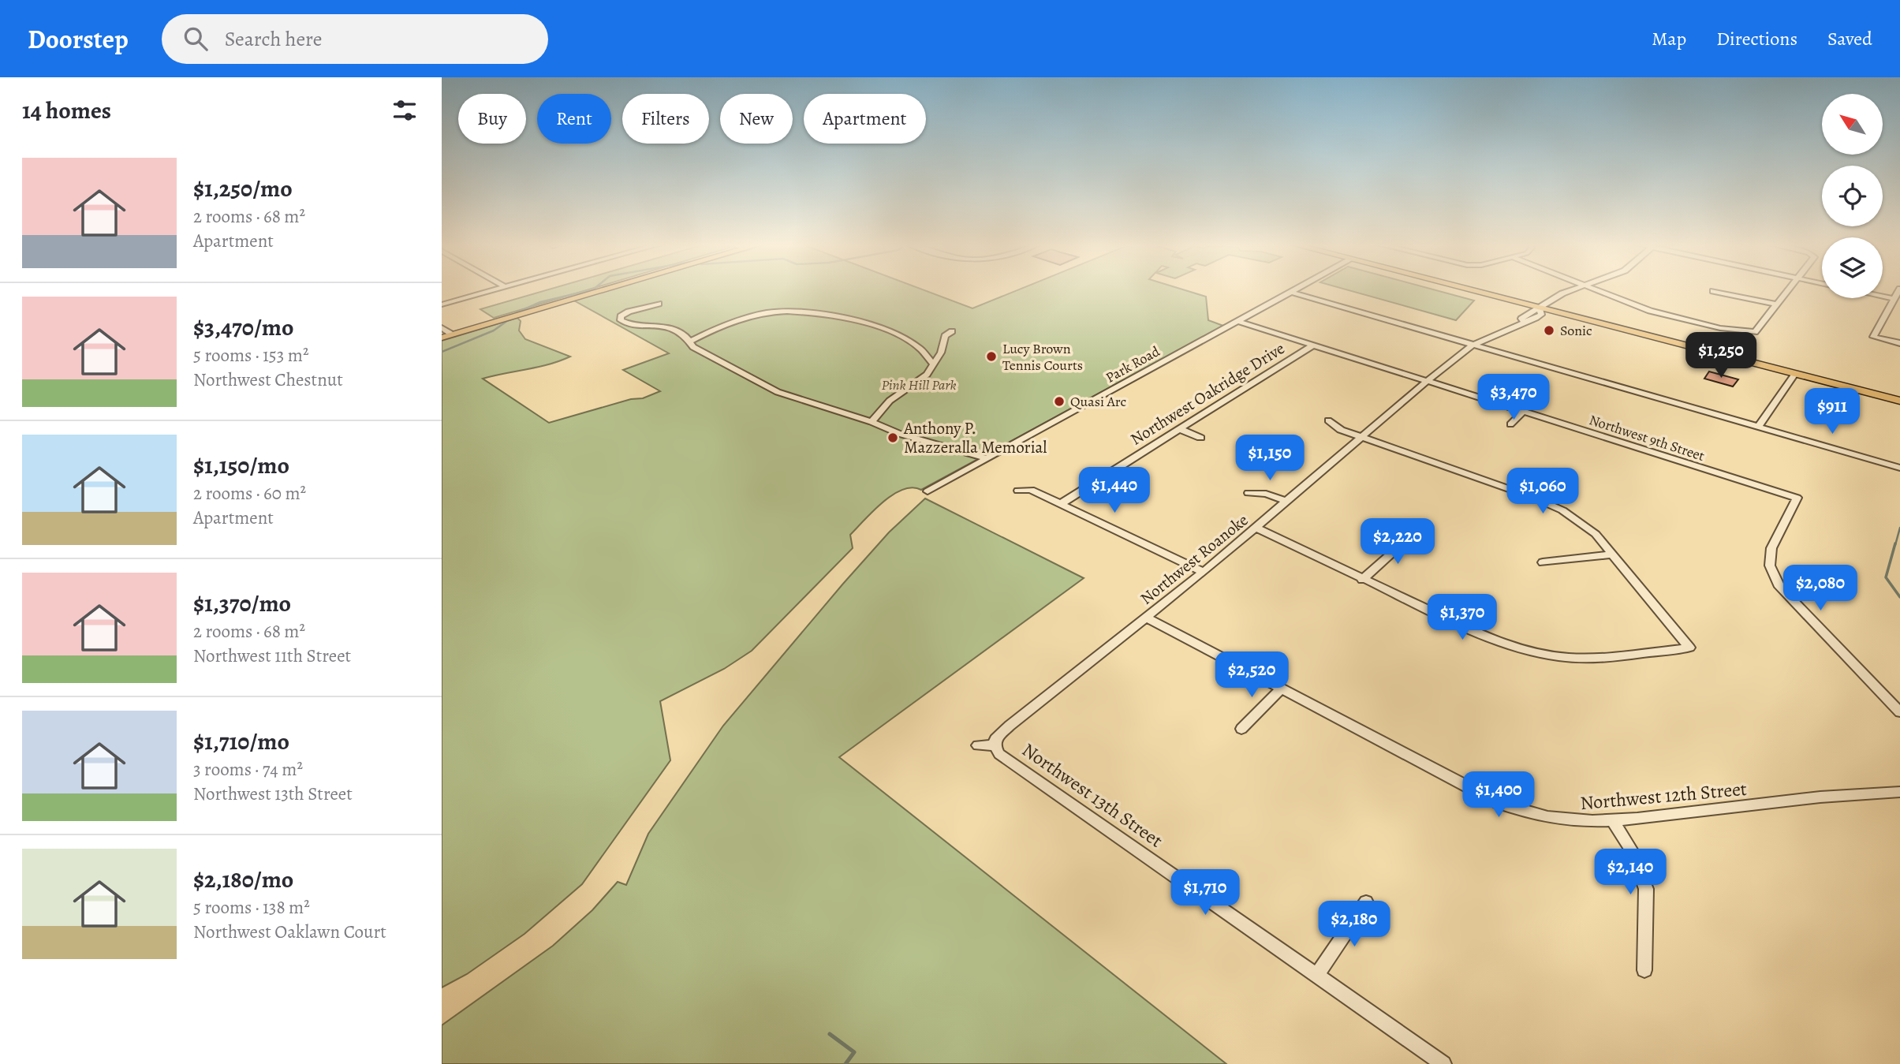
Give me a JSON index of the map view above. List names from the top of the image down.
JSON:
{
  "streets": {
    "street": [
      "Park Road",
      "Northwest Oakridge Drive",
      "Northwest 9th Street",
      "Northwest Roanoke",
      "Northwest 13th Street",
      "Northwest 12th Street"
    ]
  },
  "crossings": [
    ["Park Road", "Northwest 9th Street"],
    ["Northwest Oakridge Drive", "Northwest 9th Street"],
    ["Northwest 9th Street", "Northwest Roanoke"],
    ["Northwest Roanoke", "Northwest 13th Street"],
    ["Northwest Roanoke", "Northwest 12th Street"]
  ],
  "parks": ["Pink Hill Park"],
  "places": [
    "Sonic",
    "Lucy Brown Tennis Courts",
    "Quasi Arc",
    "Anthony P. Mazzeralla Memorial"
  ],
  "north": "top left",
  "page": {
    "header": "Doorstep",
    "search": "Search here",
    "nav": ["Map", "Directions", "Saved"],
    "heading": "14 homes",
    "chip": [
      "Buy",
      "Rent",
      "Filters",
      "New",
      "Apartment"
    ],
    "list": [
      {
        "name": "$1,250/mo",
        "note": "2 rooms · 68 m² · Apartment"
      },
      {
        "name": "$3,470/mo",
        "note": "5 rooms · 153 m² · Northwest Chestnut"
      },
      {
        "name": "$1,150/mo",
        "note": "2 rooms · 60 m² · Apartment"
      },
      {
        "name": "$1,370/mo",
        "note": "2 rooms · 68 m² · Northwest 11th Street"
      },
      {
        "name": "$1,710/mo",
        "note": "3 rooms · 74 m² · Northwest 13th Street"
      },
      {
        "name": "$2,180/mo",
        "note": "5 rooms · 138 m² · Northwest Oaklawn Court"
      }
    ],
    "price": [
      "$1,250",
      "$3,470",
      "$911",
      "$1,150",
      "$1,440",
      "$1,060",
      "$2,220",
      "$2,080",
      "$1,370",
      "$2,520",
      "$1,400",
      "$2,140",
      "$1,710",
      "$2,180"
    ]
  }
}
